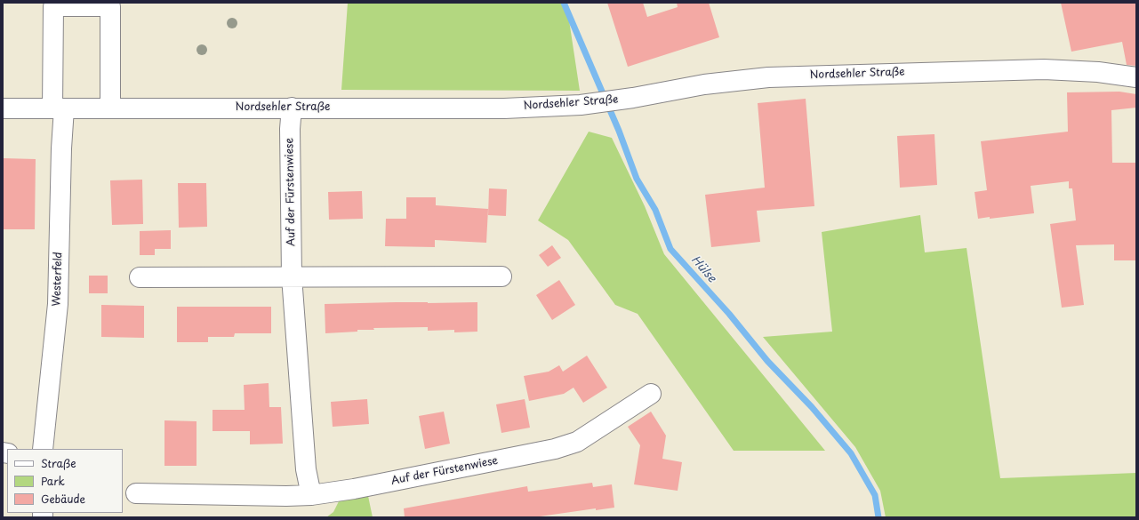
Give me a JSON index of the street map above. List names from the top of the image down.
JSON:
{
  "streets": {
    "street": ["Nordsehler Straße", "Auf der Fürstenwiese", "Westerfeld"]
  },
  "crossings": [
    ["Nordsehler Straße", "Auf der Fürstenwiese"],
    ["Nordsehler Straße", "Westerfeld"]
  ],
  "water": ["Hülse"],
  "legend": ["Straße", "Park", "Gebäude"]
}
